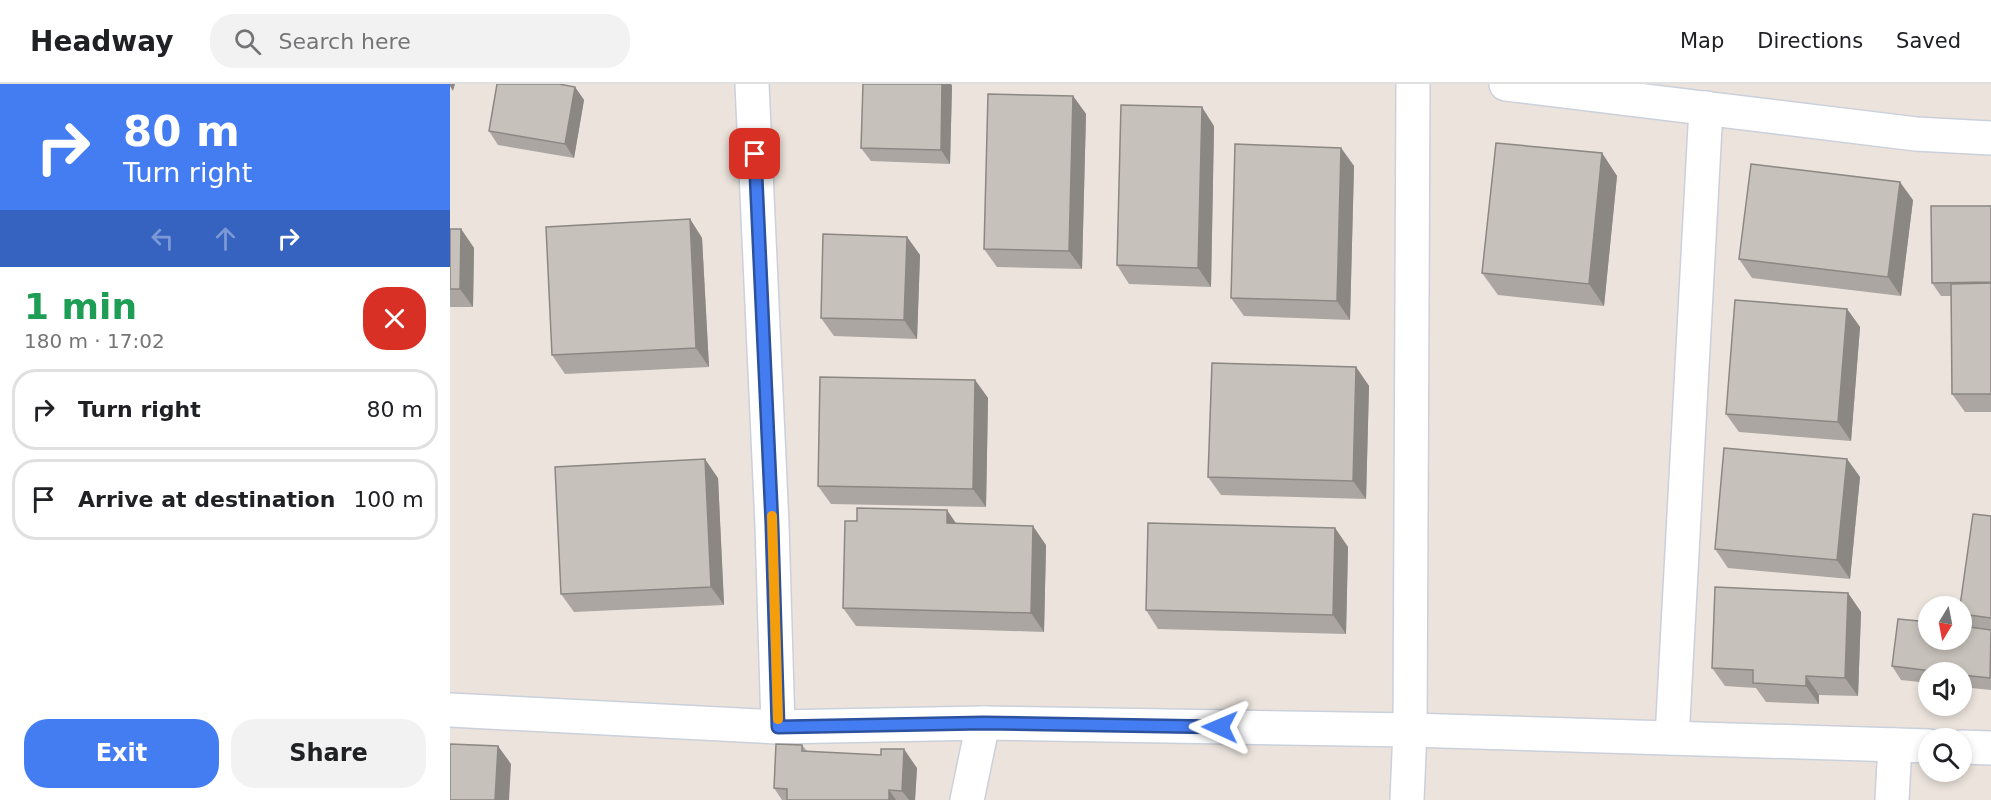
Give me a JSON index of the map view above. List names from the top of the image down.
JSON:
{
  "north": "bottom",
  "page": {
    "header": "Headway",
    "search": "Search here",
    "nav": ["Map", "Directions", "Saved"],
    "turn": ["80 m", "Turn right"],
    "heading": ["1 min", "180 m · 17:02"],
    "list": [
      {
        "name": "Turn right",
        "value": "80 m"
      },
      {
        "name": "Arrive at destination",
        "value": "100 m"
      }
    ],
    "buttons": ["Exit", "Share"]
  }
}
